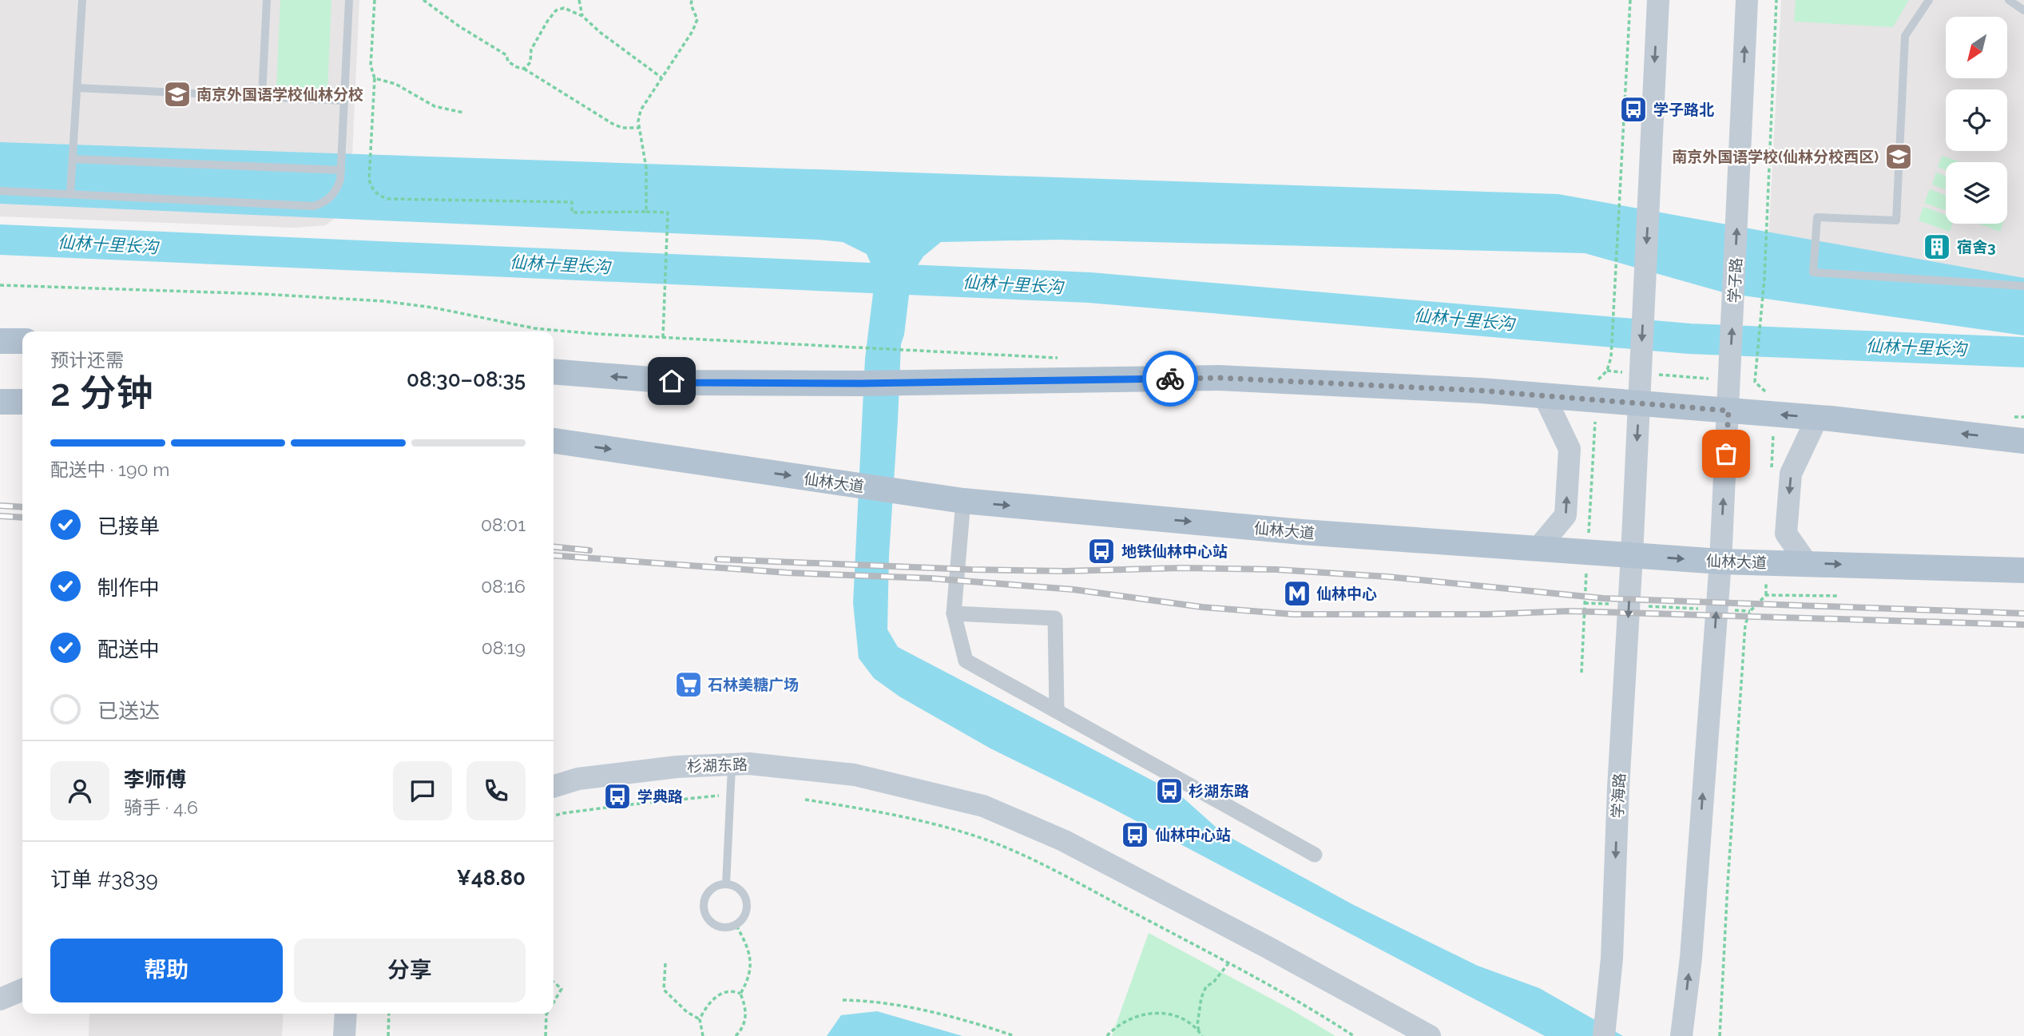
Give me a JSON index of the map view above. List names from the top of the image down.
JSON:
{
  "streets": {
    "main road": [
      "学子路",
      "仙林大道",
      "杉湖东路",
      "学海路"
    ]
  },
  "crossings": [
    ["学子路", "仙林大道"],
    ["仙林大道", "学海路"]
  ],
  "water": ["仙林十里长沟"],
  "places": {
    "school or university": ["南京外国语学校仙林分校", "南京外国语学校(仙林分校西区)"],
    "bus stop": [
      "学子路北",
      "地铁仙林中心站",
      "杉湖东路",
      "学典路",
      "仙林中心站"
    ],
    "building": ["宿舍3"],
    "metro station": ["仙林中心"],
    "supermarket": ["石林美糖广场"]
  },
  "north": "bottom left",
  "page": {
    "heading": ["2 分钟", "预计还需", "08:30–08:35"],
    "panel": [
      "李师傅",
      "骑手 · 4.6",
      "订单 #3839",
      "¥48.80"
    ],
    "bar": "配送中 · 190 m",
    "list": [
      ["已接单", "08:01"],
      ["制作中", "08:16"],
      ["配送中", "08:19"],
      "已送达"
    ],
    "buttons": ["帮助", "分享"]
  }
}
